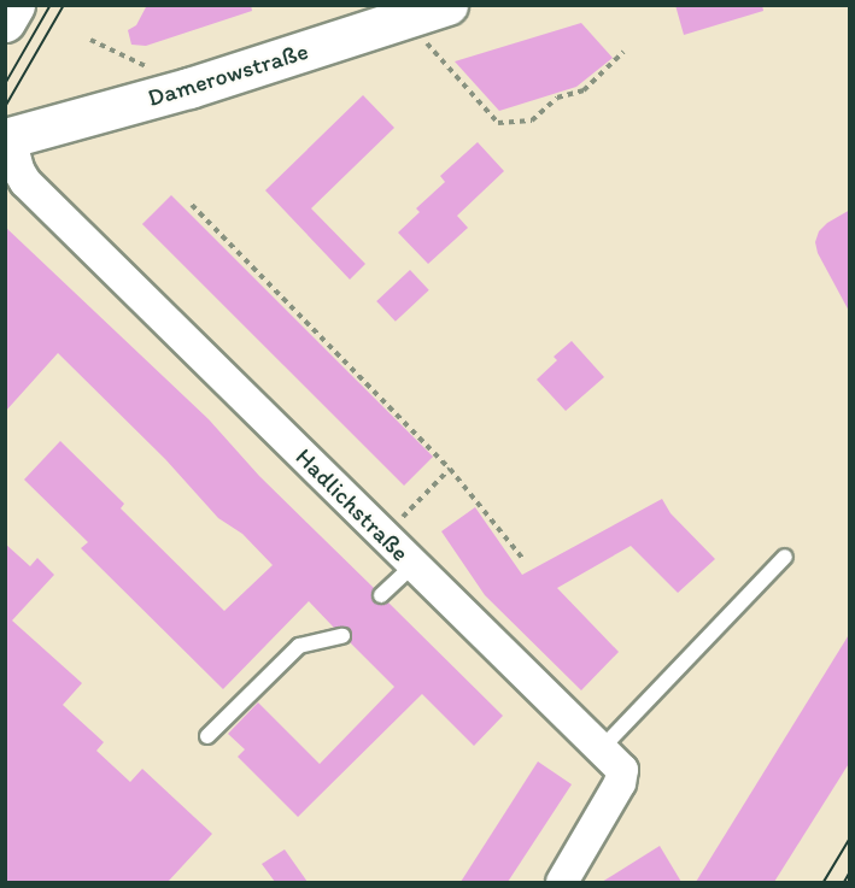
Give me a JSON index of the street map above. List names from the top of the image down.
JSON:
{
  "streets": {
    "main road": ["Damerowstraße"],
    "street": ["Hadlichstraße"]
  },
  "crossings": [
    ["Damerowstraße", "Hadlichstraße"]
  ]
}
